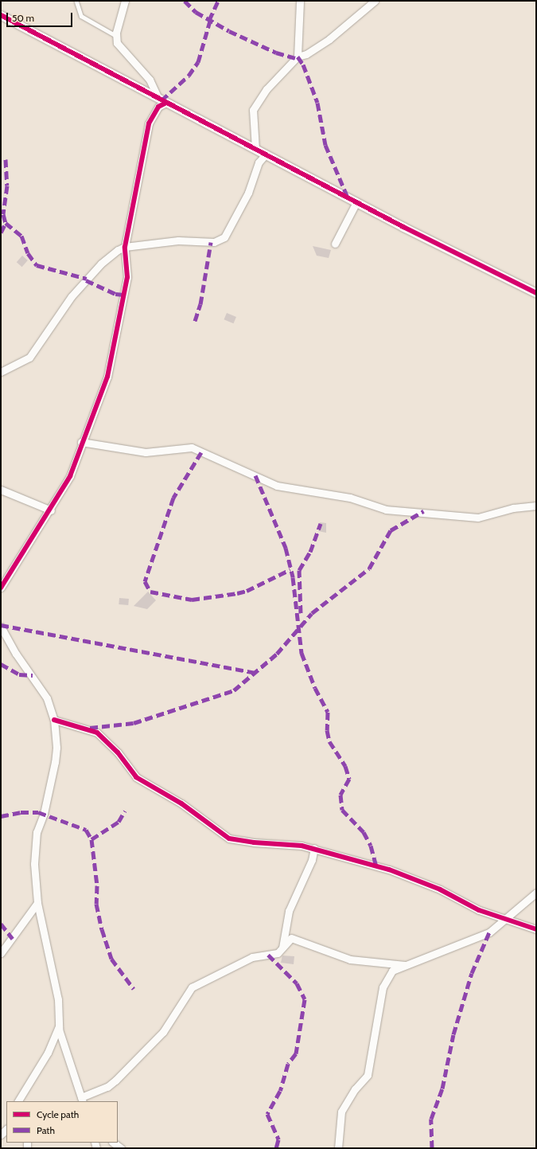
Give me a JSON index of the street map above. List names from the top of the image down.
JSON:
{
  "legend": ["Cycle path", "Path"],
  "scale_bar": "50 m"
}
